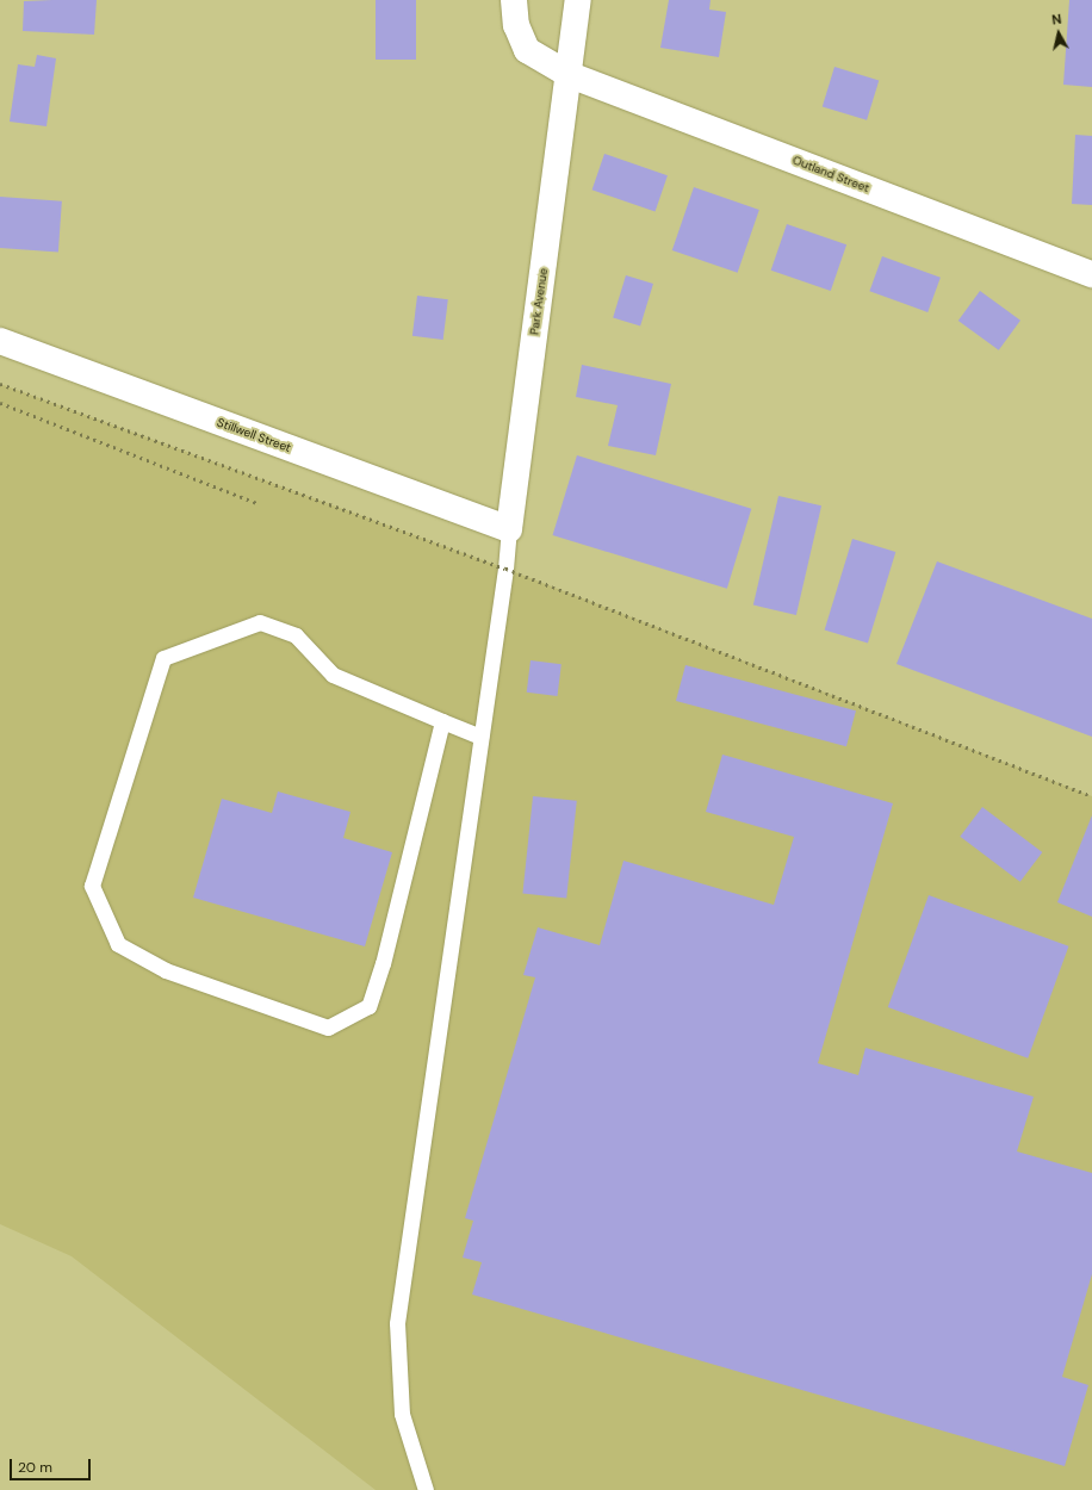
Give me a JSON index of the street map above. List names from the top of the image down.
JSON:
{
  "streets": {
    "street": ["Outland Street", "Park Avenue", "Stillwell Street"]
  },
  "crossings": [
    ["Outland Street", "Park Avenue"],
    ["Park Avenue", "Stillwell Street"]
  ],
  "scale_bar": "20 m",
  "north": "top"
}
